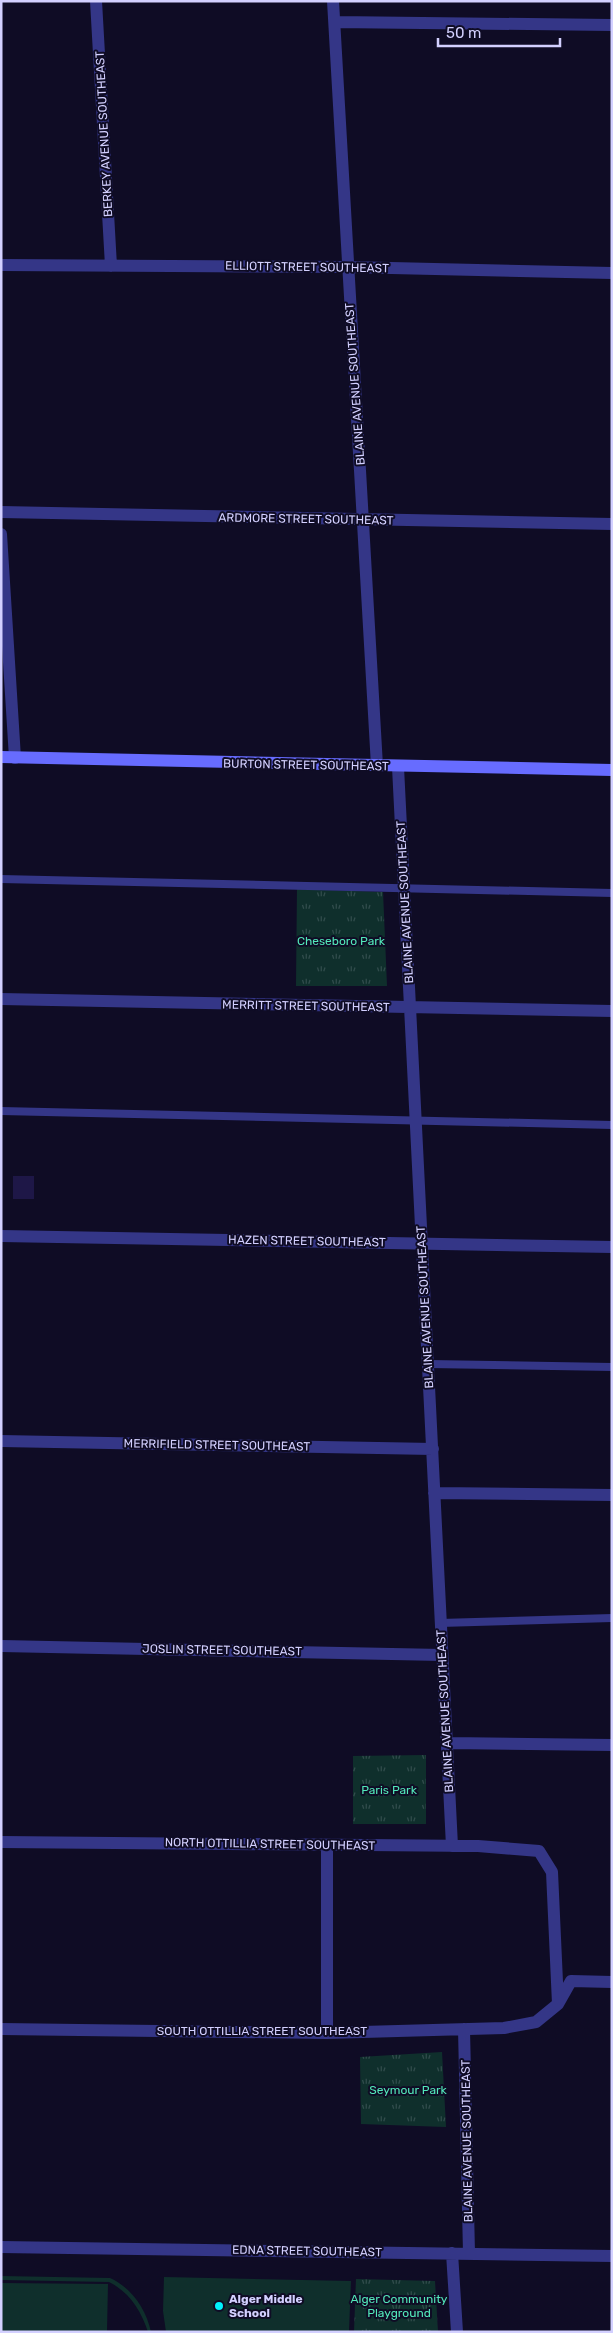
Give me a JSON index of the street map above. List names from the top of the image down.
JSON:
{
  "streets": {
    "main road": ["BURTON STREET SOUTHEAST"],
    "street": [
      "BERKEY AVENUE SOUTHEAST",
      "ELLIOTT STREET SOUTHEAST",
      "BLAINE AVENUE SOUTHEAST",
      "ARDMORE STREET SOUTHEAST",
      "MERRITT STREET SOUTHEAST",
      "HAZEN STREET SOUTHEAST",
      "MERRIFIELD STREET SOUTHEAST",
      "JOSLIN STREET SOUTHEAST",
      "NORTH OTTILLIA STREET SOUTHEAST",
      "SOUTH OTTILLIA STREET SOUTHEAST",
      "EDNA STREET SOUTHEAST"
    ]
  },
  "crossings": [
    ["BERKEY AVENUE SOUTHEAST", "ELLIOTT STREET SOUTHEAST"],
    ["ELLIOTT STREET SOUTHEAST", "BLAINE AVENUE SOUTHEAST"],
    ["BLAINE AVENUE SOUTHEAST", "ARDMORE STREET SOUTHEAST"],
    ["BLAINE AVENUE SOUTHEAST", "BURTON STREET SOUTHEAST"],
    ["BLAINE AVENUE SOUTHEAST", "MERRITT STREET SOUTHEAST"],
    ["BLAINE AVENUE SOUTHEAST", "HAZEN STREET SOUTHEAST"],
    ["BLAINE AVENUE SOUTHEAST", "MERRIFIELD STREET SOUTHEAST"],
    ["BLAINE AVENUE SOUTHEAST", "JOSLIN STREET SOUTHEAST"],
    ["BLAINE AVENUE SOUTHEAST", "NORTH OTTILLIA STREET SOUTHEAST"],
    ["BLAINE AVENUE SOUTHEAST", "SOUTH OTTILLIA STREET SOUTHEAST"],
    ["BLAINE AVENUE SOUTHEAST", "EDNA STREET SOUTHEAST"],
    ["NORTH OTTILLIA STREET SOUTHEAST", "SOUTH OTTILLIA STREET SOUTHEAST"]
  ],
  "parks": [
    "Cheseboro Park",
    "Paris Park",
    "Seymour Park",
    "Alger Community Playground"
  ],
  "places": ["Alger Middle School"],
  "scale_bar": "50 m"
}
